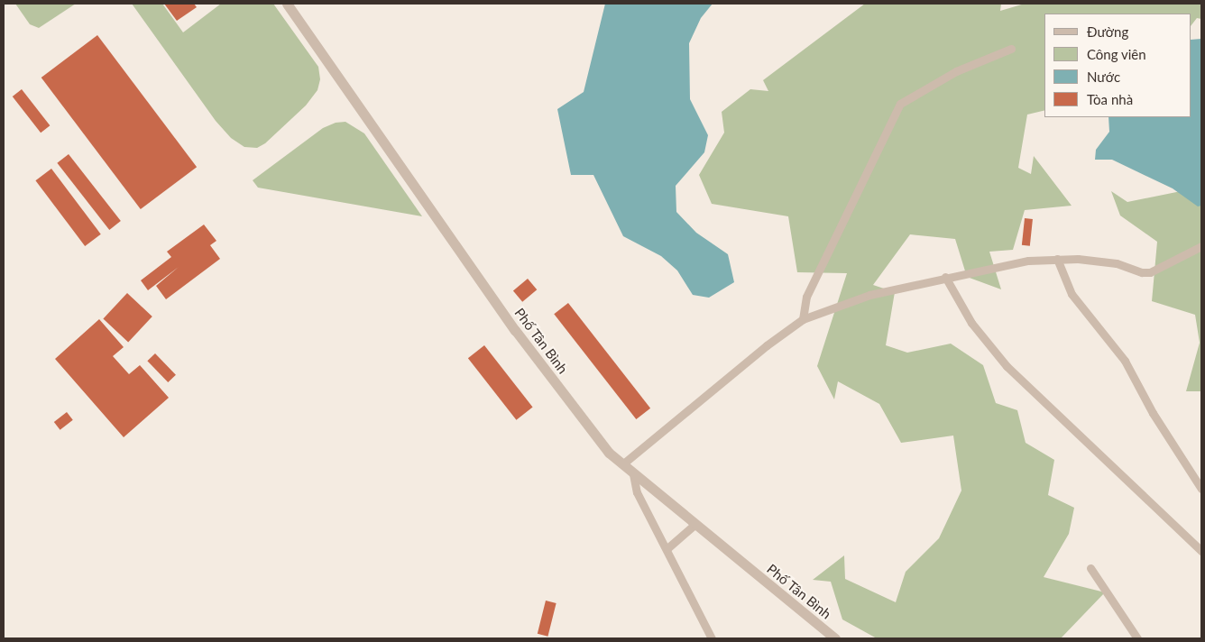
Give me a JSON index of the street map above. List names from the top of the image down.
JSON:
{
  "streets": {
    "street": ["Phố Tân Bình"]
  },
  "legend": [
    "Đường",
    "Công viên",
    "Nước",
    "Tòa nhà"
  ]
}
